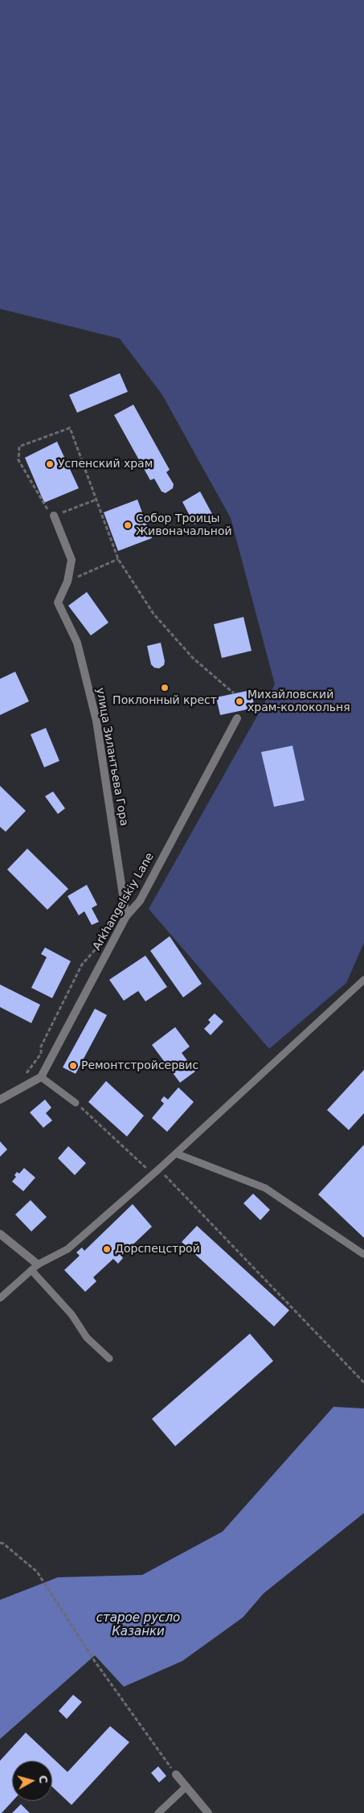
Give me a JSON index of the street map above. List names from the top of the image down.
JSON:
{
  "streets": {
    "street": ["улица Зилантьева Гора", "Arkhangelskiy Lane"]
  },
  "crossings": [
    ["улица Зилантьева Гора", "Arkhangelskiy Lane"]
  ],
  "water": ["старое русло Казанки"],
  "places": [
    "Успенский храм",
    "Собор Троицы Живоначальной",
    "Поклонный крест",
    "Михайловский храм-колокольня",
    "Ремонтстройсервис",
    "Дорспецстрой"
  ],
  "north": "right"
}
